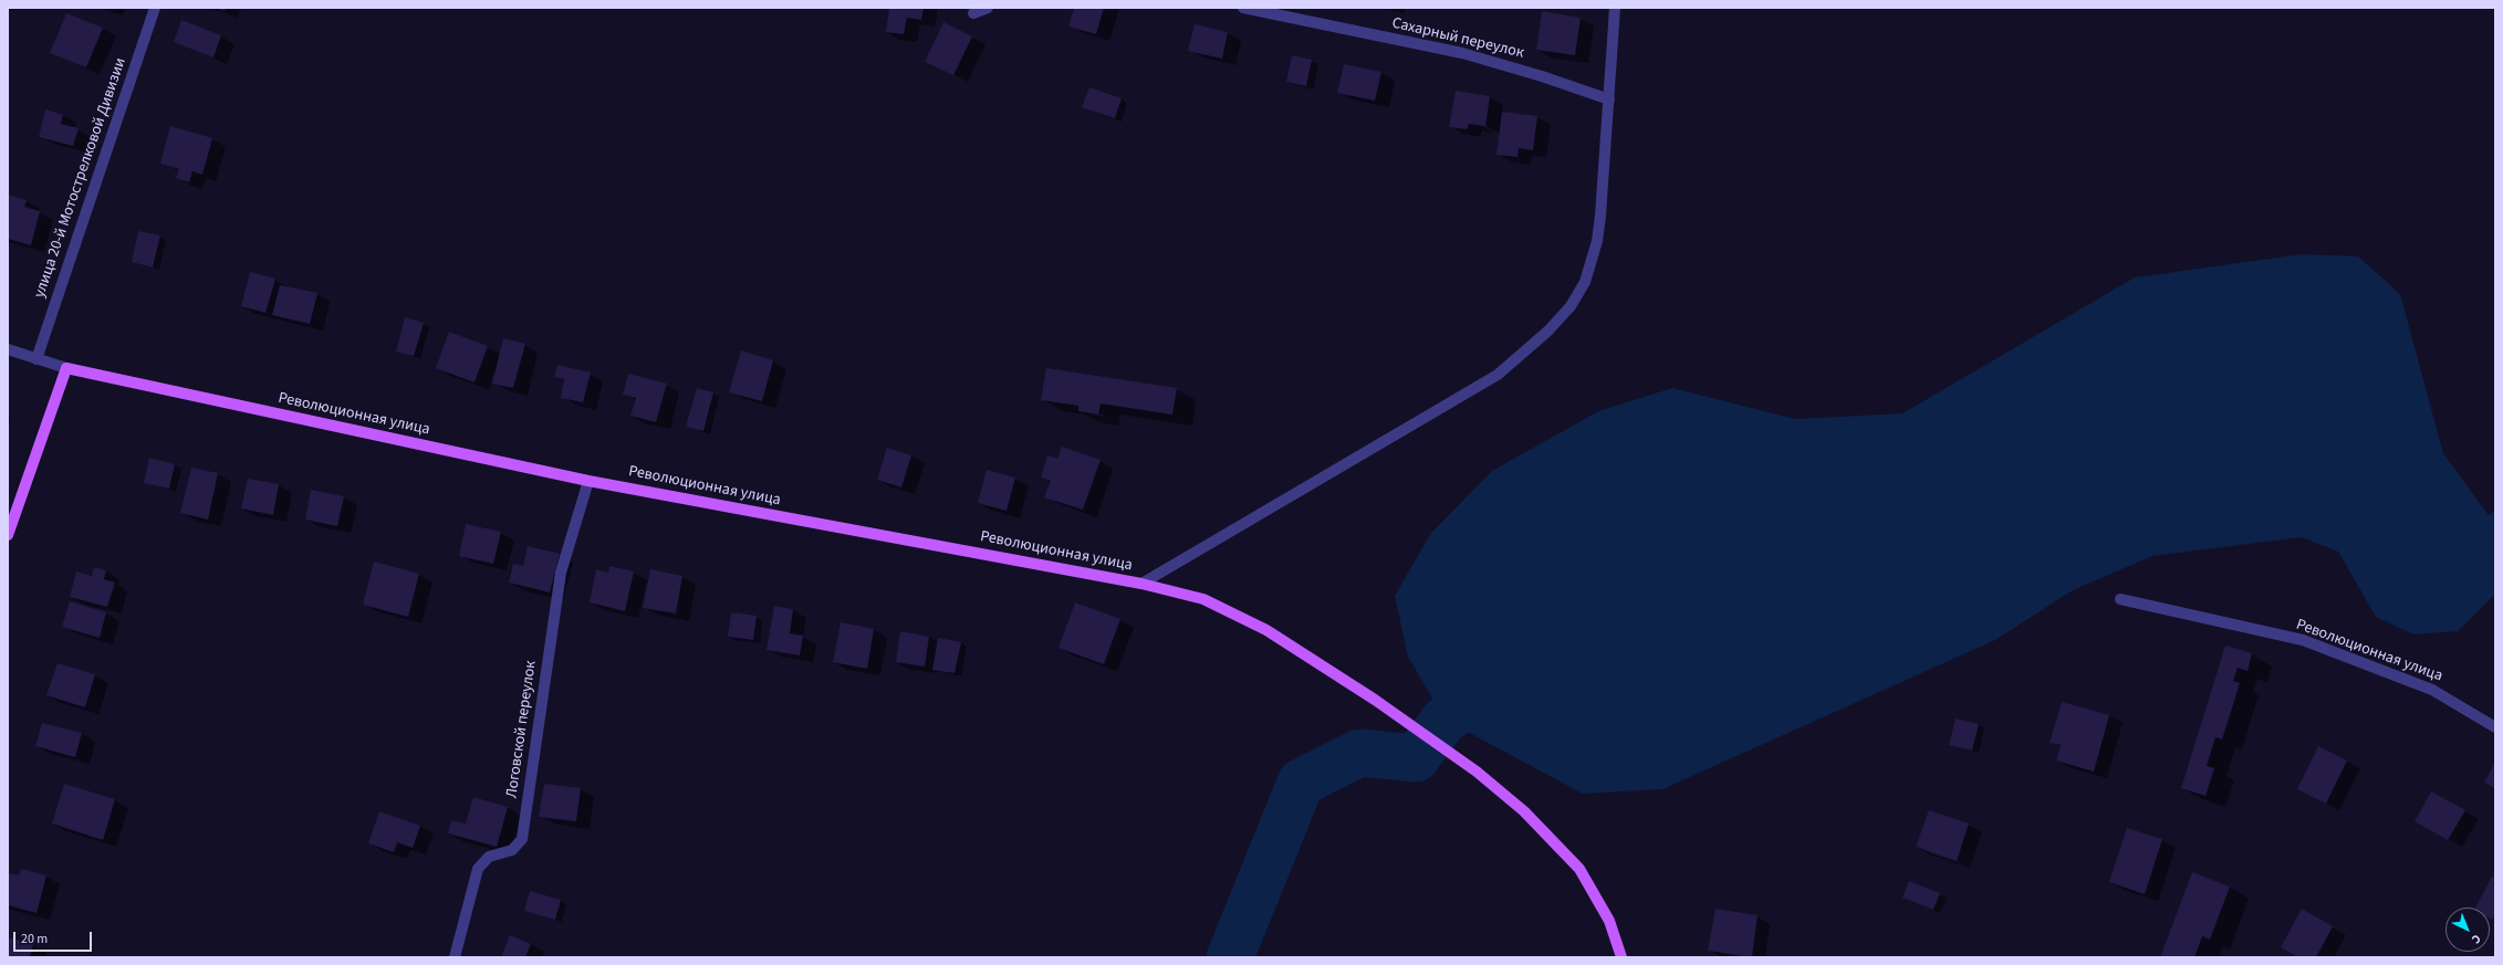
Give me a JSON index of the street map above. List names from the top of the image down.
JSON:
{
  "streets": {
    "main road": ["Революционная улица"],
    "street": ["Сахарный переулок", "улица 20-й Мотострелковой Дивизии", "Логовской переулок"]
  },
  "crossings": [
    ["улица 20-й Мотострелковой Дивизии", "Революционная улица"],
    ["Революционная улица", "Логовской переулок"]
  ],
  "scale_bar": "20 m",
  "north": "bottom right"
}
